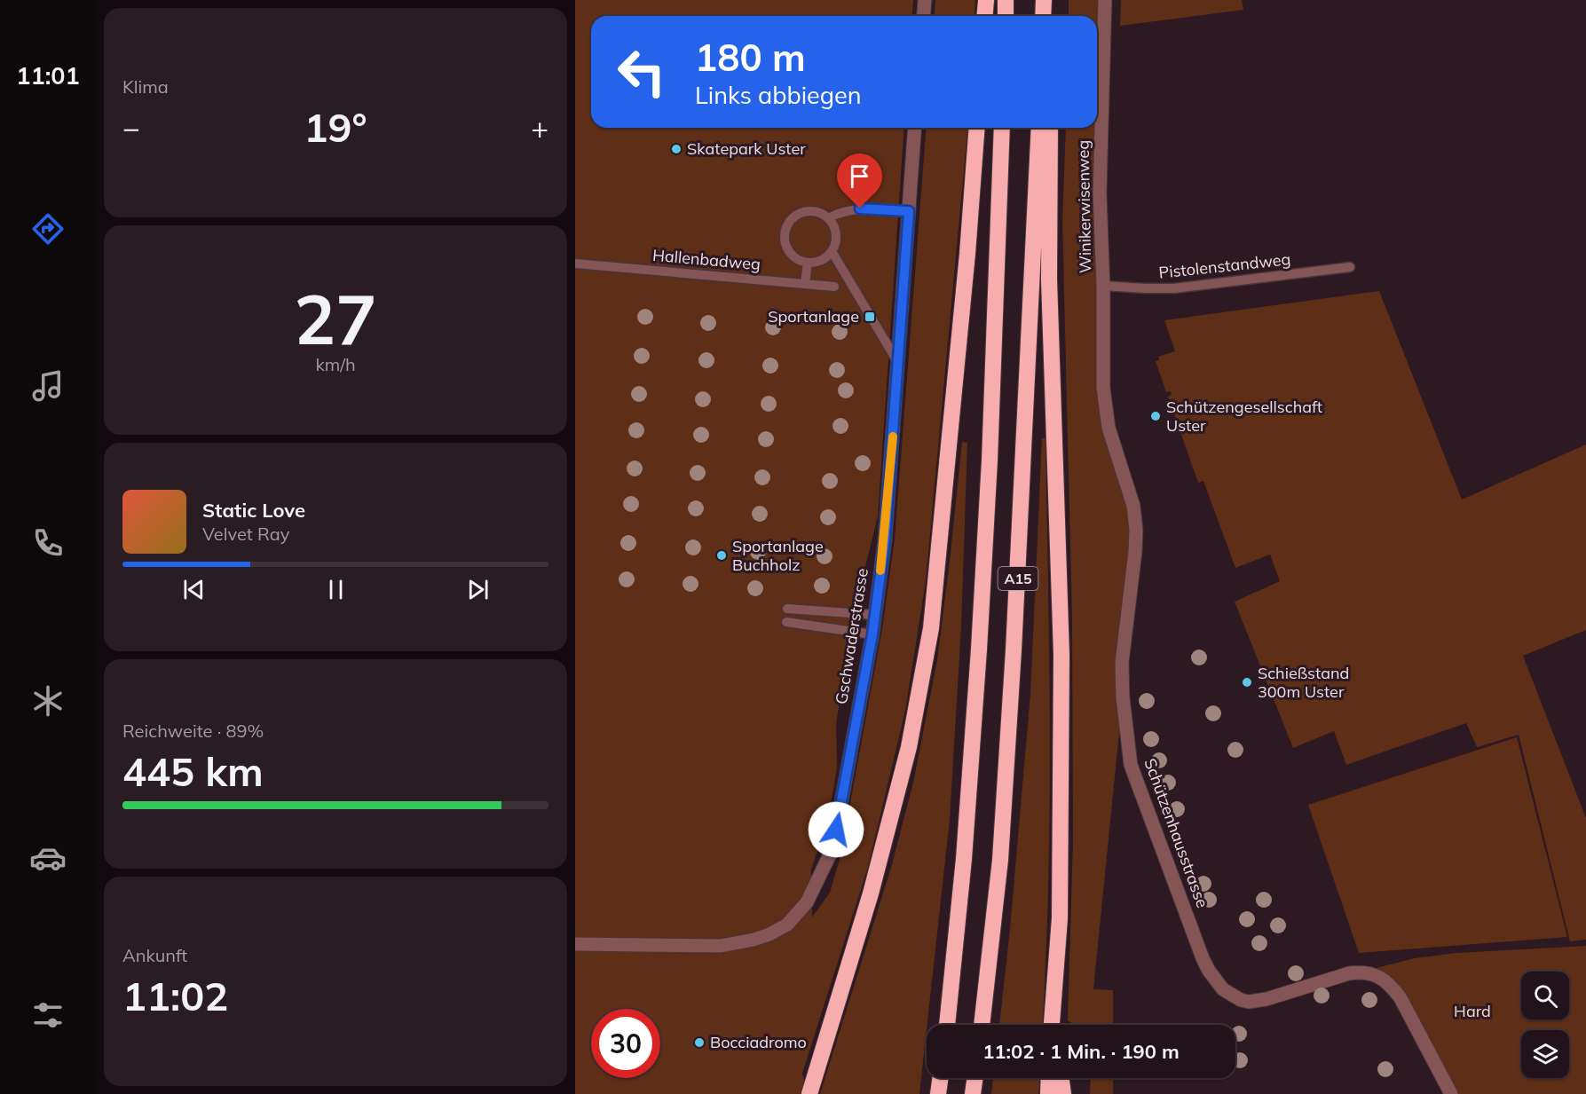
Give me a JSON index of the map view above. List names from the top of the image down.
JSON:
{
  "streets": {
    "highway": ["A15"],
    "street": ["Winikerwisenweg", "Gschwaderstrasse", "Schützenhausstrasse"],
    "lane": ["Hallenbadweg", "Pistolenstandweg"]
  },
  "crossings": [
    ["Winikerwisenweg", "Pistolenstandweg"],
    ["Winikerwisenweg", "Schützenhausstrasse"],
    ["Pistolenstandweg", "Schützenhausstrasse"]
  ],
  "parks": ["Hard"],
  "places": {
    "other": [
      "Skatepark Uster",
      "Schützengesellschaft Uster",
      "Sportanlage Buchholz",
      "Schießstand 300m Uster",
      "Bocciadromo"
    ],
    "transit": ["Sportanlage"]
  },
  "page": {
    "tabs": "11:01",
    "tile": [
      "Klima",
      ["27", "km/h"],
      ["Reichweite · 89%", "445 km"],
      ["Ankunft", "11:02"]
    ],
    "turn": ["180 m", "Links abbiegen"],
    "heat": ["−", "19°", "+"],
    "song": ["Static Love", "Velvet Ray"],
    "limit": "30",
    "trip": "11:02 · 1 Min. · 190 m"
  }
}
